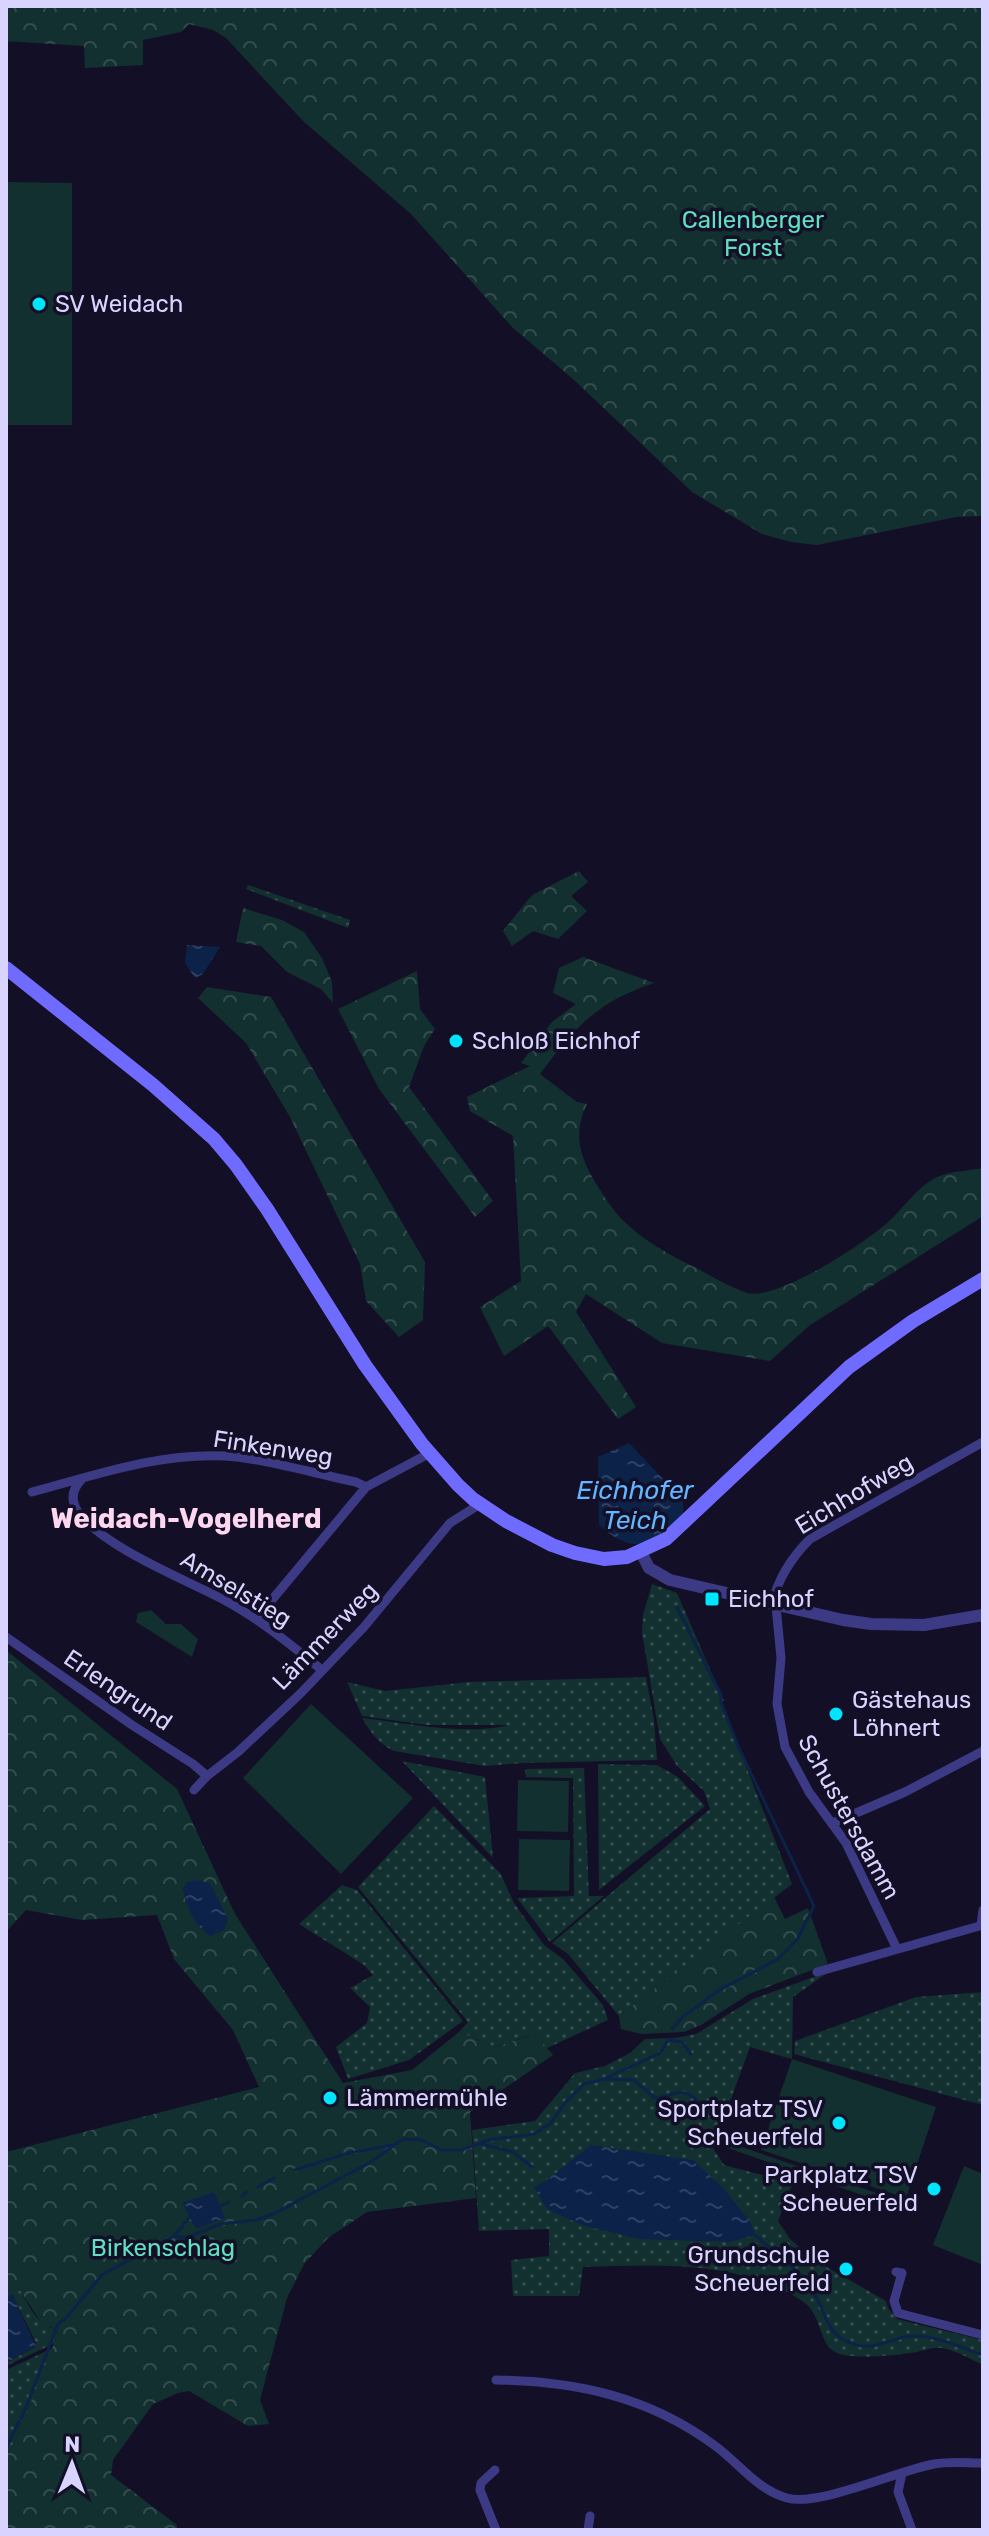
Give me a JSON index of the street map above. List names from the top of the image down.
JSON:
{
  "streets": {
    "street": [
      "Finkenweg",
      "Eichhofweg",
      "Amselstieg",
      "Lämmerweg",
      "Erlengrund",
      "Schustersdamm"
    ]
  },
  "crossings": [
    ["Finkenweg", "Amselstieg"],
    ["Eichhofweg", "Schustersdamm"],
    ["Amselstieg", "Lämmerweg"],
    ["Lämmerweg", "Erlengrund"]
  ],
  "districts": ["Weidach-Vogelherd"],
  "water": ["Eichhofer Teich"],
  "parks": ["Callenberger Forst", "Birkenschlag"],
  "places": {
    "other": [
      "SV Weidach",
      "Schloß Eichhof",
      "Gästehaus Löhnert",
      "Lämmermühle",
      "Sportplatz TSV Scheuerfeld",
      "Parkplatz TSV Scheuerfeld",
      "Grundschule Scheuerfeld"
    ],
    "transit": ["Eichhof"]
  },
  "north": "top"
}
